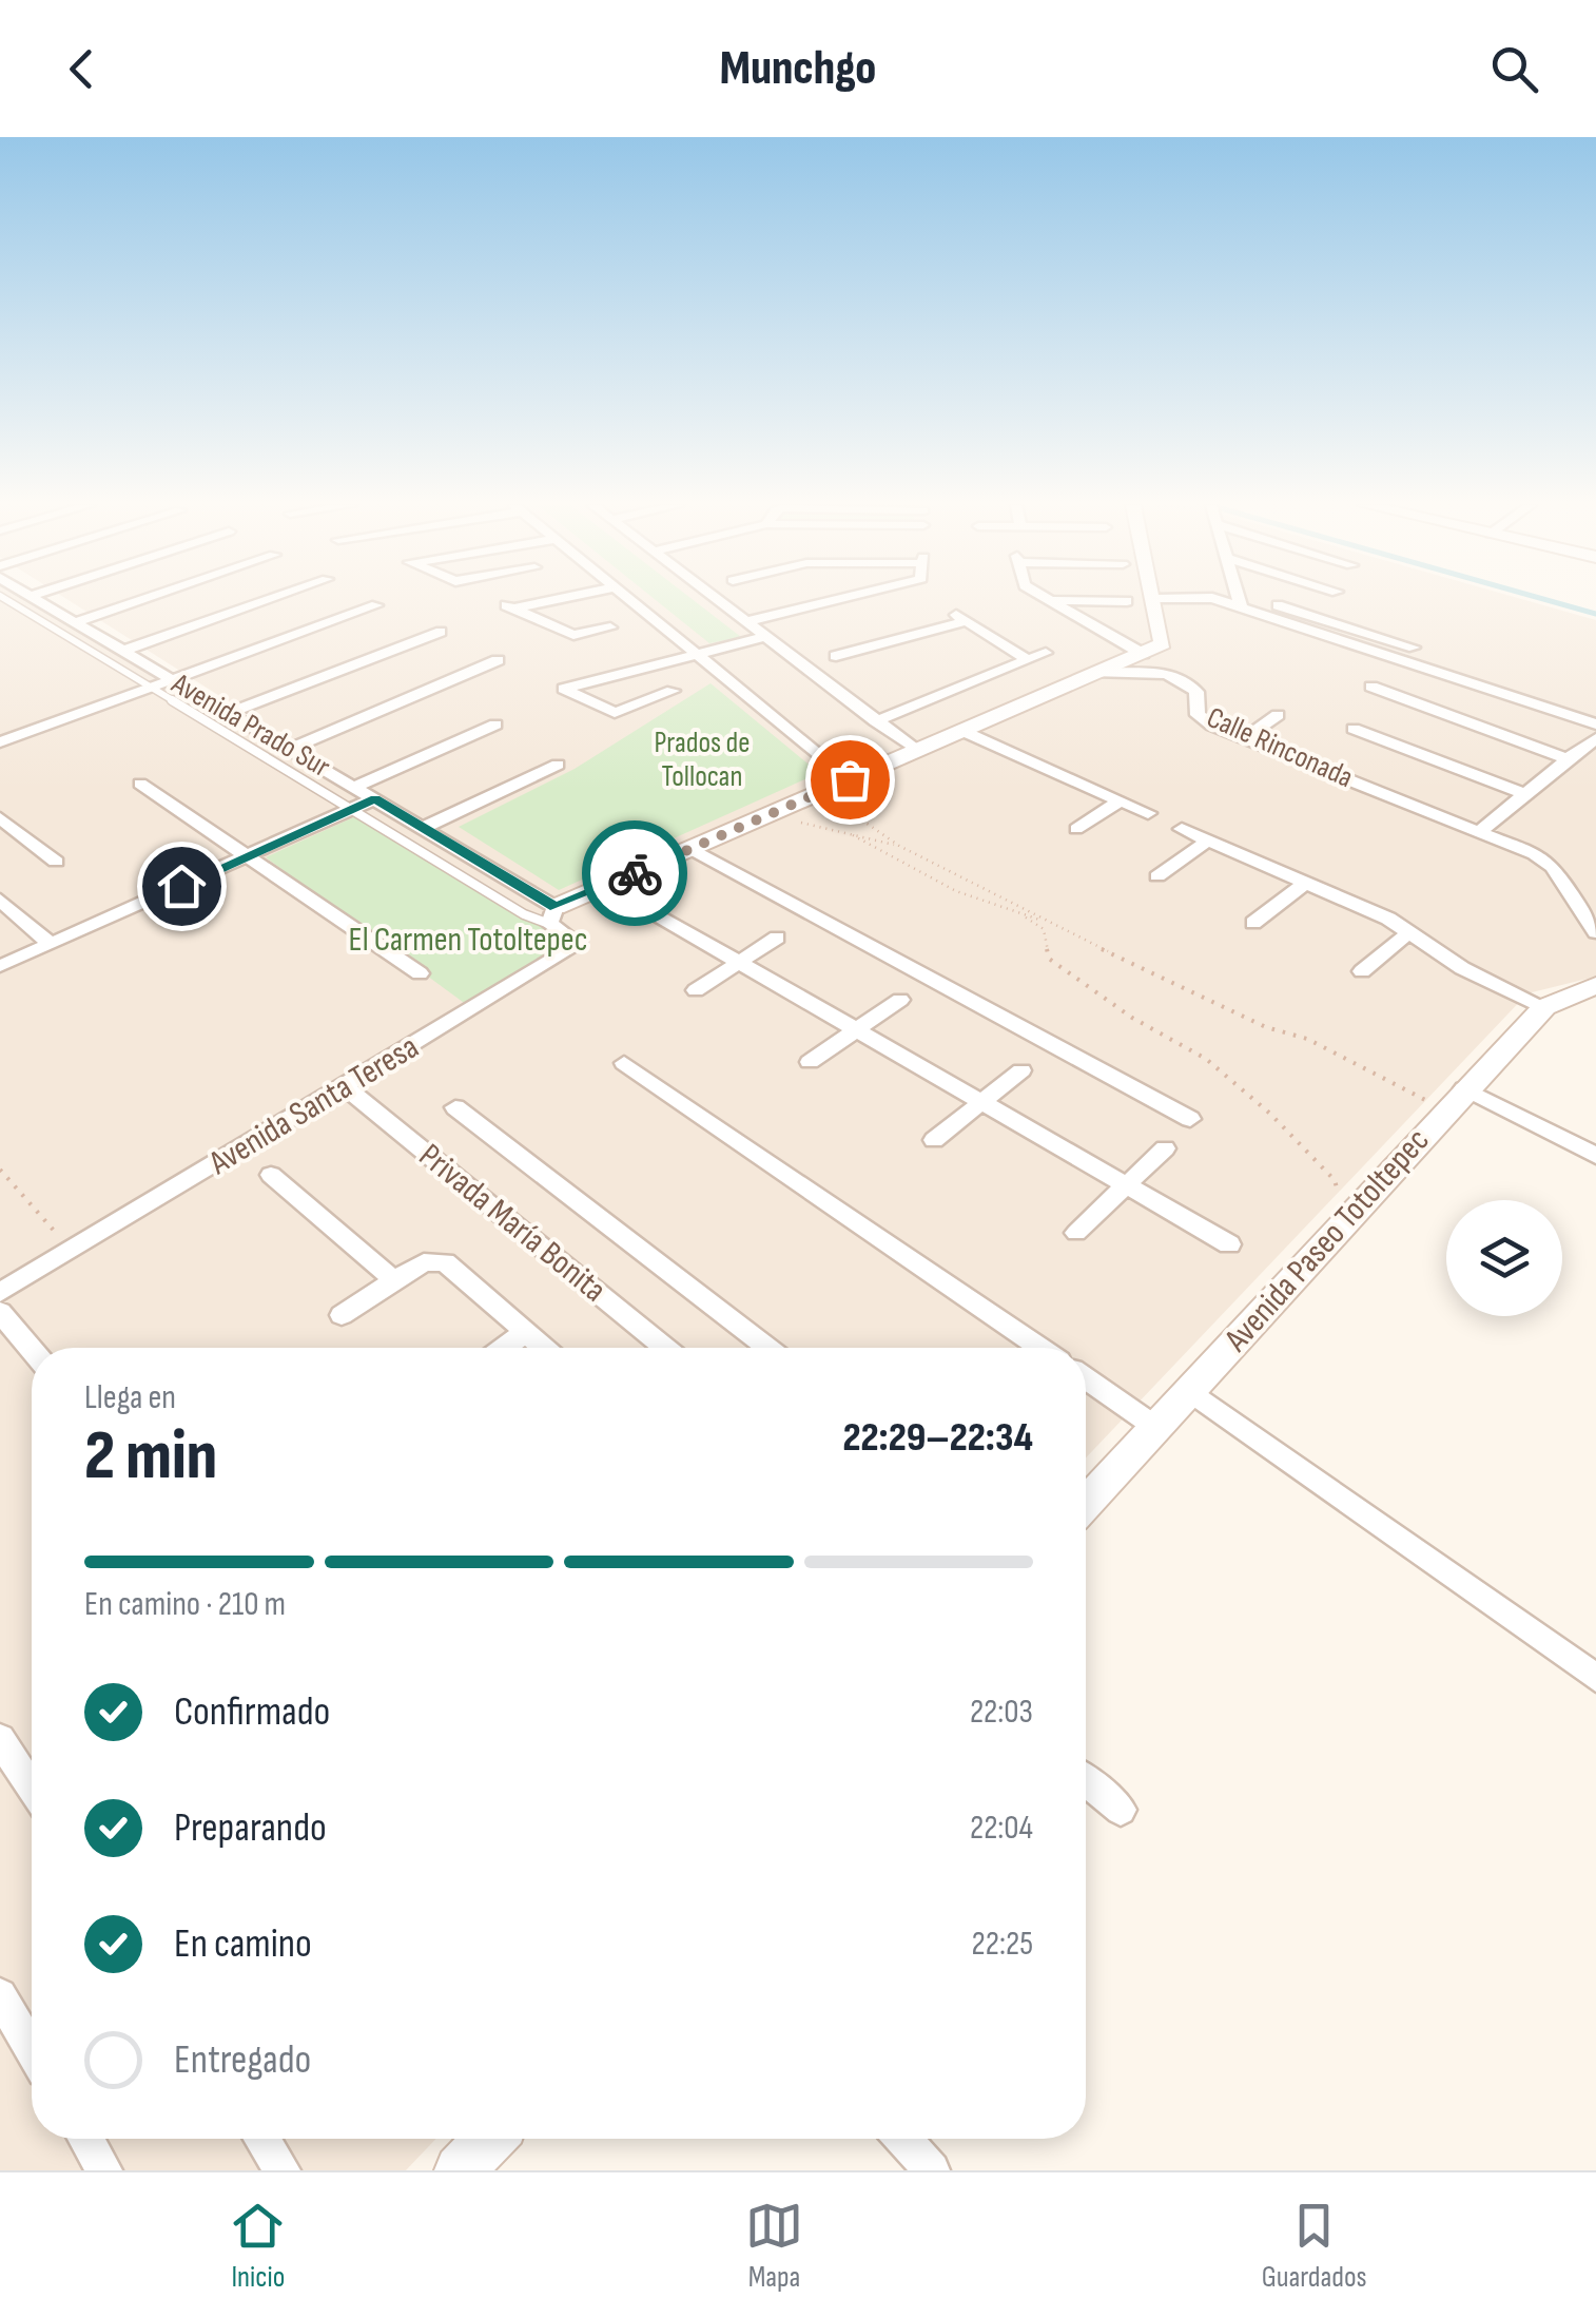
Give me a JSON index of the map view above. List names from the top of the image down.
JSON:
{
  "streets": {
    "main road": ["Avenida Paseo Totoltepec"],
    "street": [
      "Avenida Prado Sur",
      "Calle Rinconada",
      "Avenida Santa Teresa",
      "Privada María Bonita"
    ]
  },
  "crossings": [
    ["Avenida Prado Sur", "Avenida Santa Teresa"],
    ["Avenida Santa Teresa", "Privada María Bonita"]
  ],
  "parks": ["Prados de Tollocan", "El Carmen Totoltepec"],
  "page": {
    "header": "Munchgo",
    "heading": ["2 min", "Llega en", "22:29–22:34"],
    "bar": "En camino · 210 m",
    "list": [
      ["Confirmado", "22:03"],
      ["Preparando", "22:04"],
      ["En camino", "22:25"],
      "Entregado"
    ],
    "tabs": ["Inicio", "Mapa", "Guardados"]
  }
}
